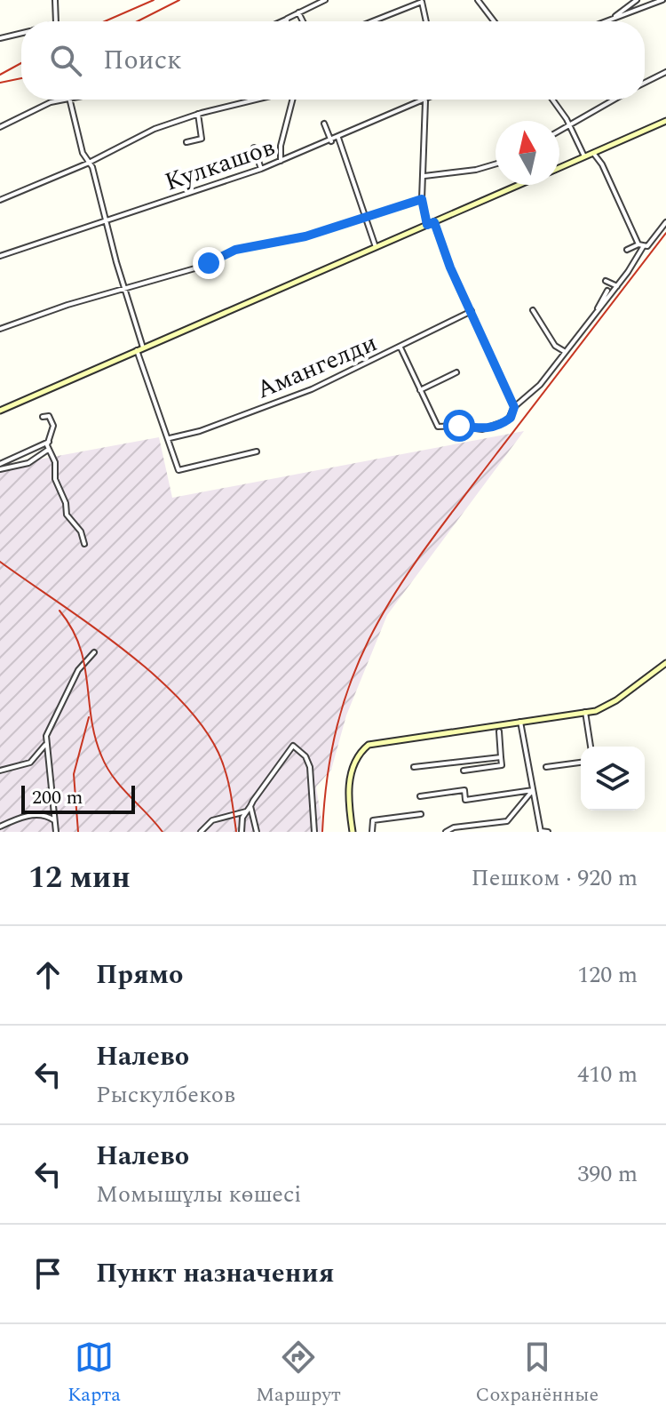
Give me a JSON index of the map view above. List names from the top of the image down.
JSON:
{
  "streets": {
    "street": ["Кулкашов", "Амангелди"]
  },
  "scale_bar": "200 m",
  "north": "top",
  "page": {
    "search": "Поиск",
    "scale": "200 m",
    "heading": ["12 мин", "Пешком · 920 m"],
    "list": [
      ["Прямо", "120 m"],
      ["Налево", "Рыскулбеков", "410 m"],
      ["Налево", "Момышұлы көшесі", "390 m"],
      "Пункт назначения"
    ],
    "nav": ["Карта", "Маршрут", "Сохранённые"]
  }
}
